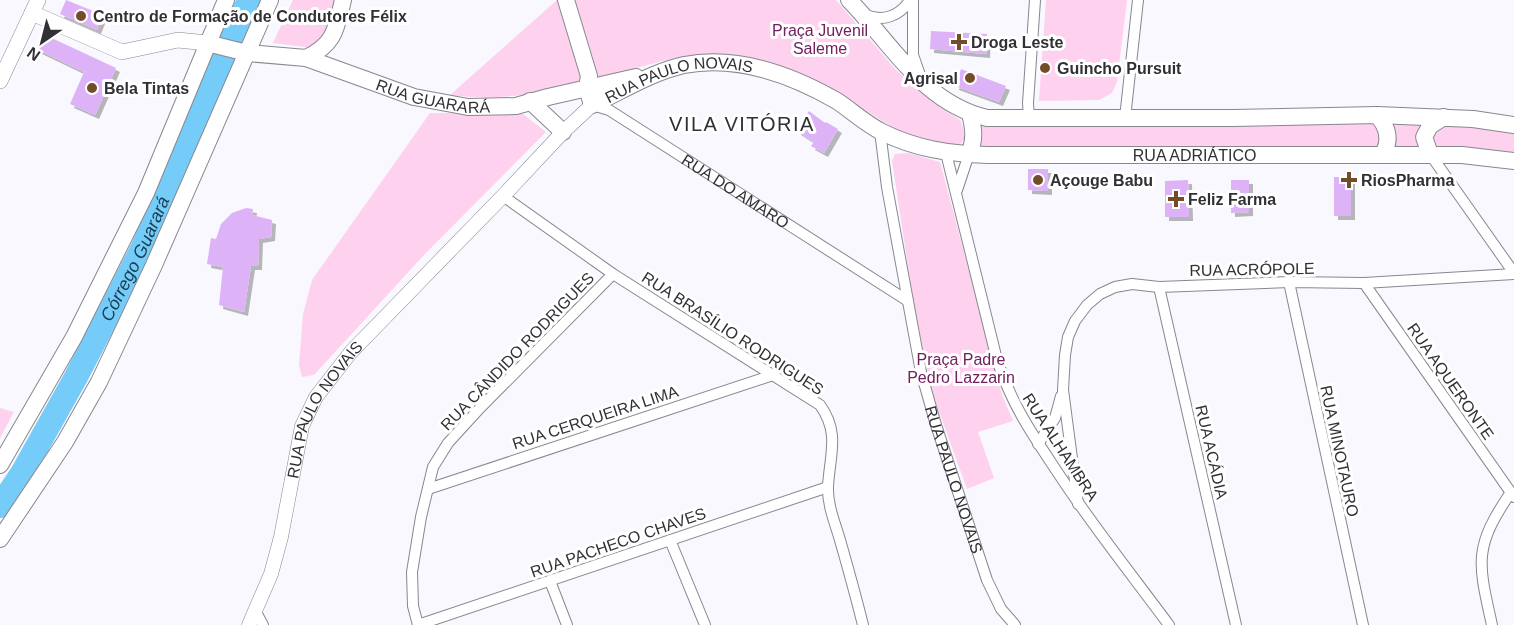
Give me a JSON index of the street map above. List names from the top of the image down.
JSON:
{
  "streets": {
    "main road": ["RUA PAULO NOVAIS", "RUA GUARARÁ", "RUA ADRIÁTICO"],
    "street": [
      "RUA DO AMARO",
      "RUA ACRÓPOLE",
      "RUA BRASÍLIO RODRIGUES",
      "RUA CÂNDIDO RODRIGUES",
      "RUA AQUERONTE",
      "RUA CERQUEIRA LIMA",
      "RUA ALHAMBRA",
      "RUA MINOTAURO",
      "RUA ACÁDIA",
      "RUA PACHECO CHAVES"
    ]
  },
  "crossings": [
    ["RUA PAULO NOVAIS", "RUA GUARARÁ"],
    ["RUA PAULO NOVAIS", "RUA ADRIÁTICO"],
    ["RUA PAULO NOVAIS", "RUA DO AMARO"],
    ["RUA PAULO NOVAIS", "RUA BRASÍLIO RODRIGUES"],
    ["RUA ADRIÁTICO", "RUA ALHAMBRA"],
    ["RUA ACRÓPOLE", "RUA AQUERONTE"],
    ["RUA ACRÓPOLE", "RUA ALHAMBRA"],
    ["RUA ACRÓPOLE", "RUA MINOTAURO"],
    ["RUA ACRÓPOLE", "RUA ACÁDIA"],
    ["RUA BRASÍLIO RODRIGUES", "RUA CÂNDIDO RODRIGUES"],
    ["RUA BRASÍLIO RODRIGUES", "RUA CERQUEIRA LIMA"],
    ["RUA BRASÍLIO RODRIGUES", "RUA PACHECO CHAVES"],
    ["RUA CÂNDIDO RODRIGUES", "RUA CERQUEIRA LIMA"],
    ["RUA CÂNDIDO RODRIGUES", "RUA PACHECO CHAVES"]
  ],
  "districts": ["VILA VITÓRIA"],
  "water": ["Córrego Guarará"],
  "parks": ["Praça Juvenil Saleme", "Praça Padre Pedro Lazzarin"],
  "places": {
    "other": [
      "Centro de Formação de Condutores Félix",
      "Guincho Pursuit",
      "Agrisal",
      "Bela Tintas",
      "Açouge Babu"
    ],
    "health": ["Droga Leste", "RiosPharma", "Feliz Farma"]
  },
  "north": "bottom left"
}
